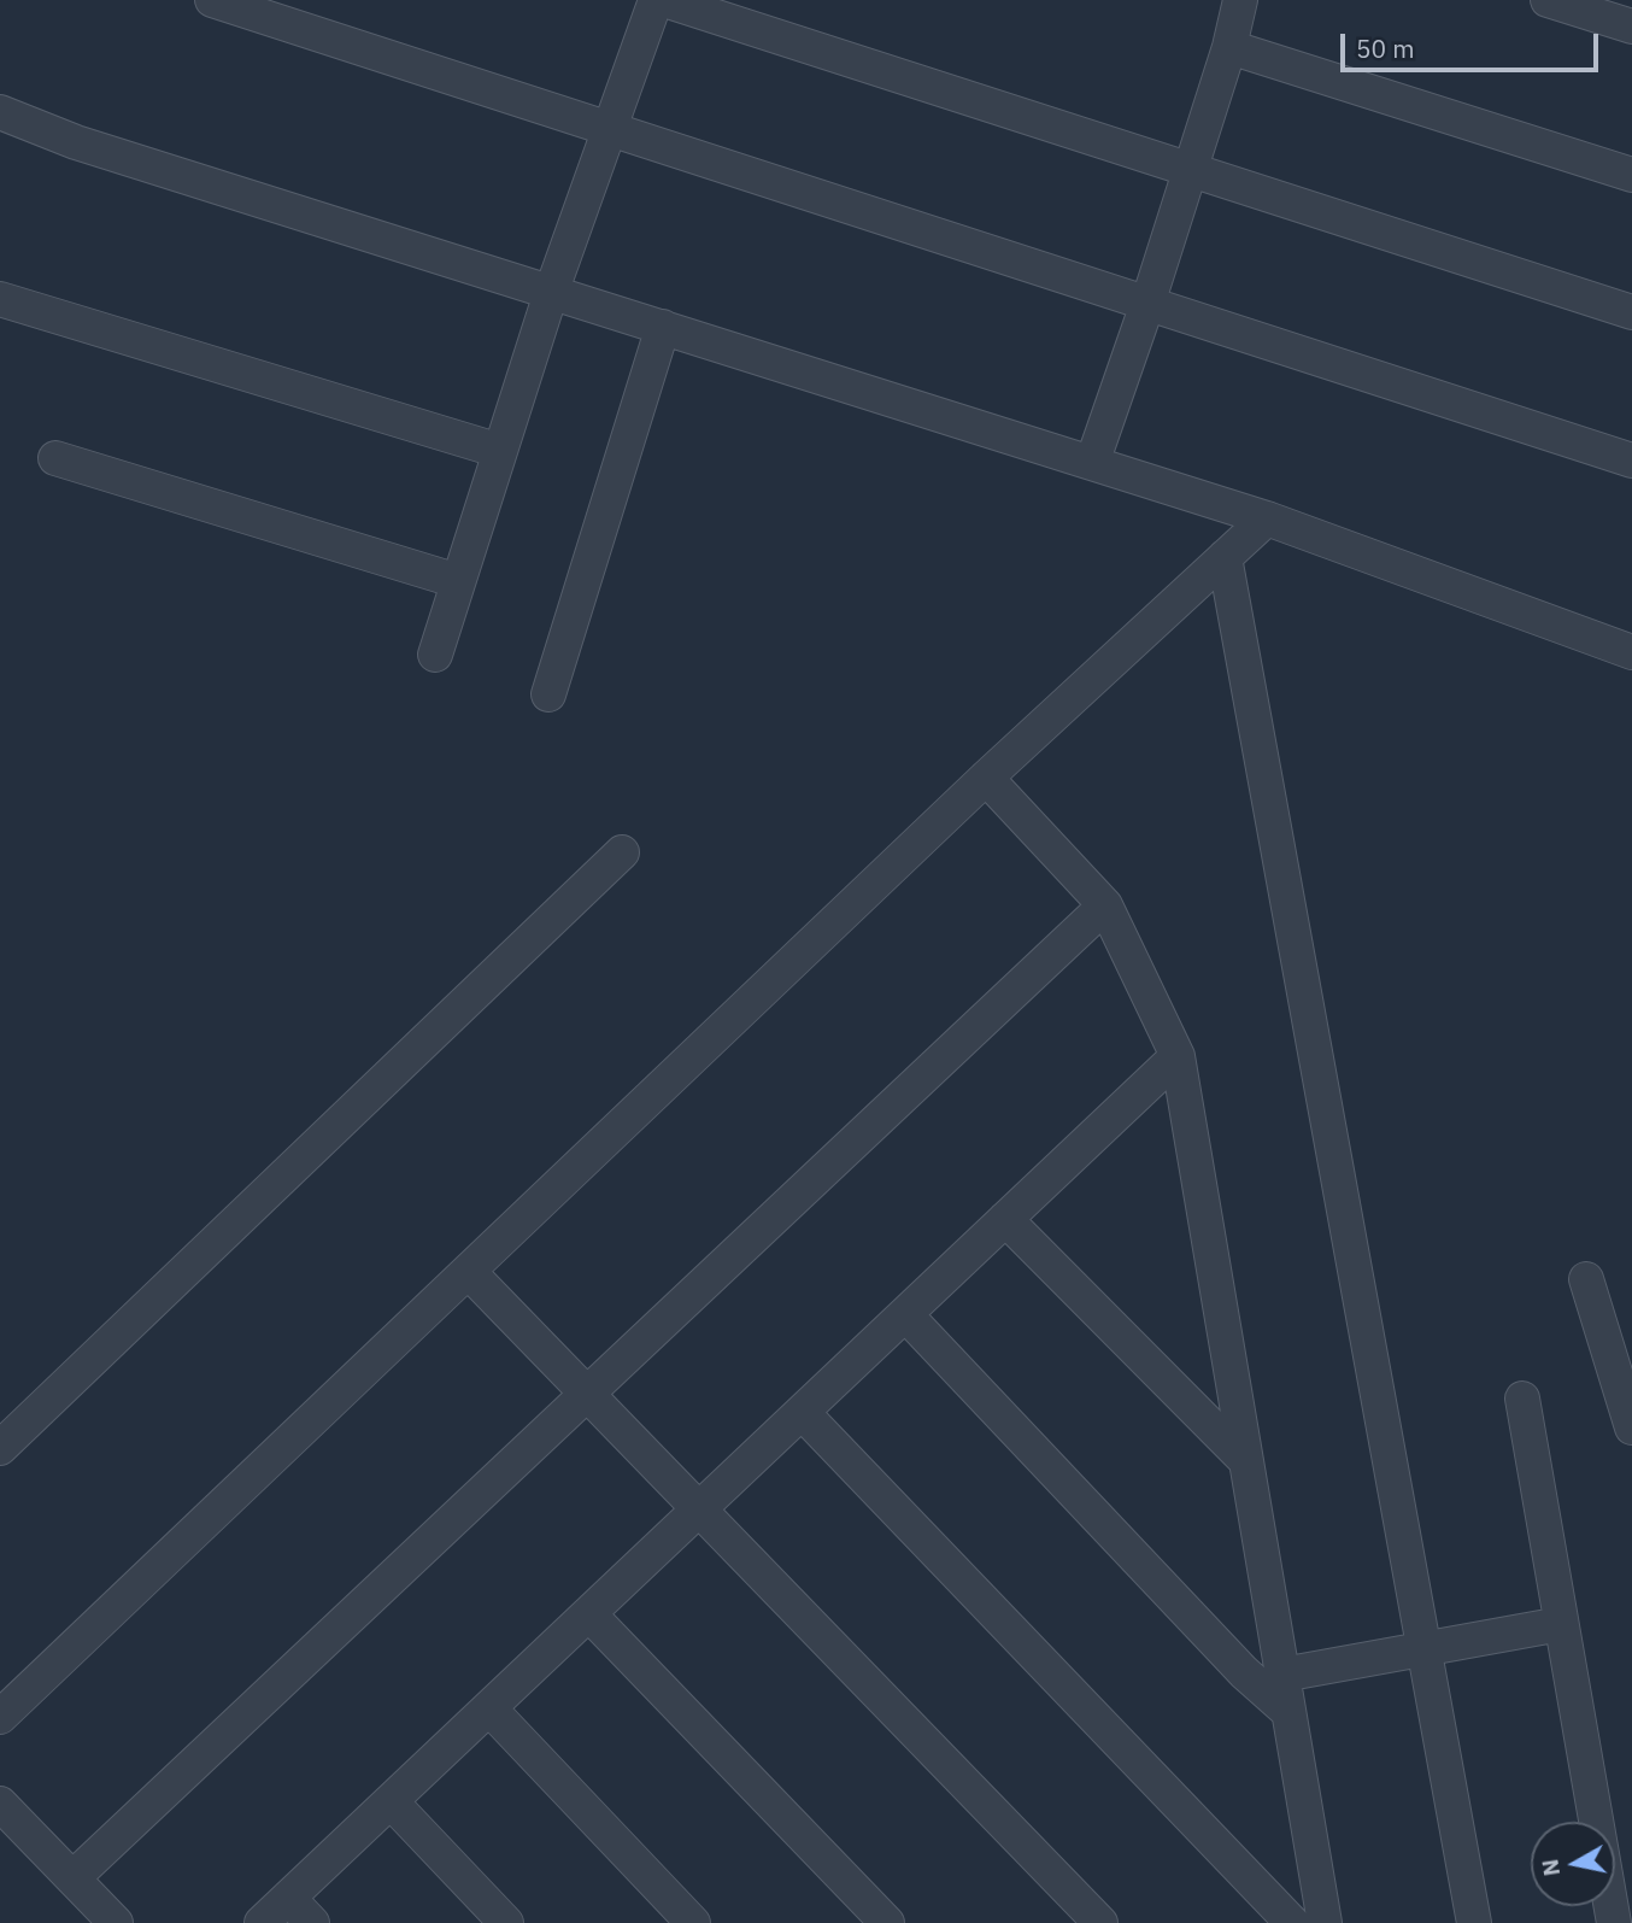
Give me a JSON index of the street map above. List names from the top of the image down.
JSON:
{
  "scale_bar": "50 m",
  "north": "left"
}
